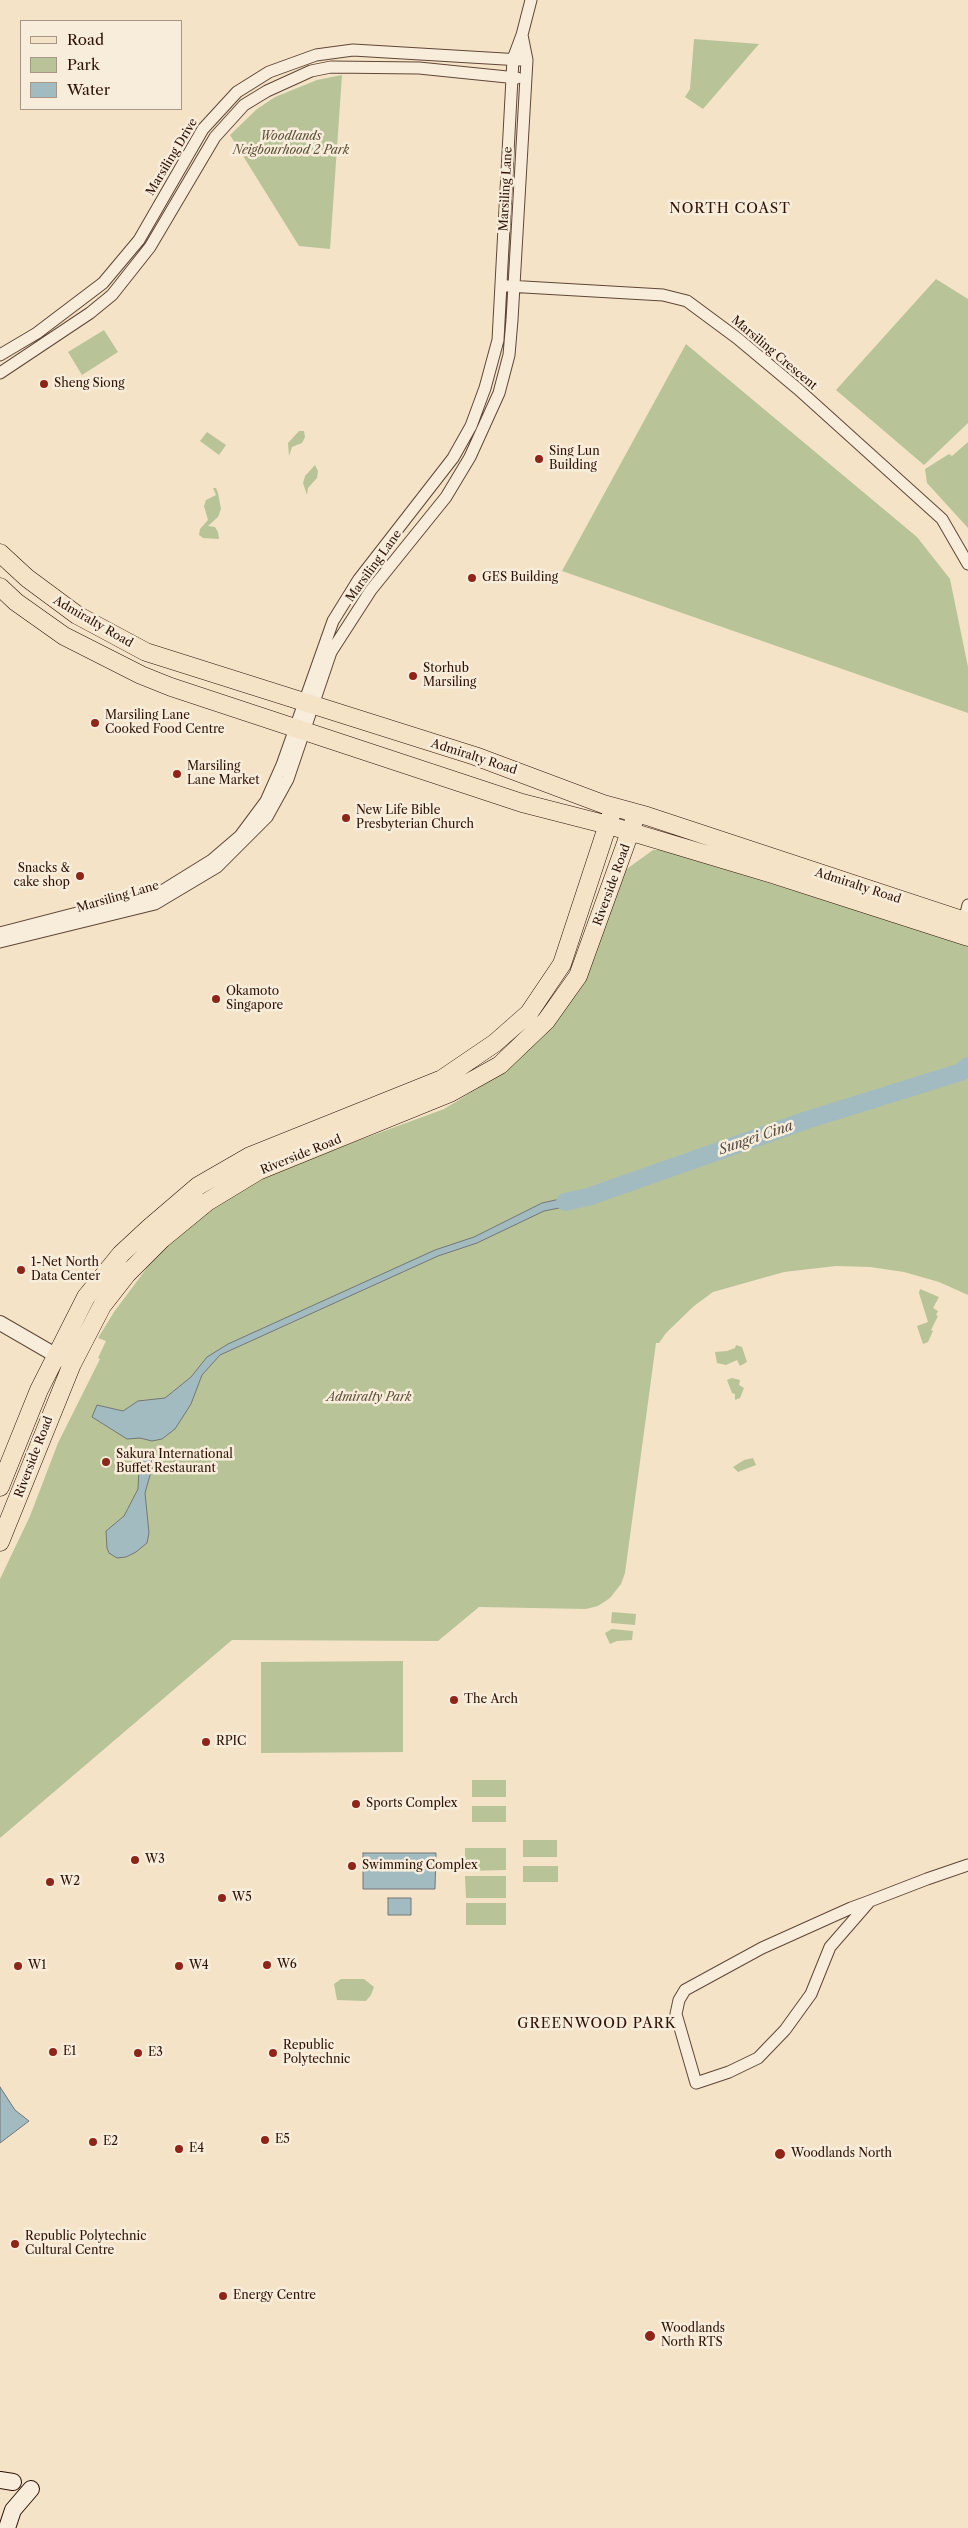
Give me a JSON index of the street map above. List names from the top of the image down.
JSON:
{
  "streets": {
    "main road": ["Admiralty Road", "Riverside Road"],
    "street": ["Marsiling Drive", "Marsiling Lane", "Marsiling Crescent"]
  },
  "crossings": [
    ["Marsiling Drive", "Marsiling Lane"],
    ["Marsiling Lane", "Marsiling Crescent"],
    ["Marsiling Lane", "Admiralty Road"],
    ["Admiralty Road", "Riverside Road"]
  ],
  "districts": ["NORTH COAST", "GREENWOOD PARK"],
  "water": ["Sungei Cina"],
  "parks": ["Woodlands Neigbourhood 2 Park", "Admiralty Park"],
  "places": [
    "Sheng Siong",
    "Sing Lun Building",
    "GES Building",
    "Storhub Marsiling",
    "Marsiling Lane Cooked Food Centre",
    "Marsiling Lane Market",
    "New Life Bible Presbyterian Church",
    "Snacks & cake shop",
    "Okamoto Singapore",
    "1-Net North Data Center",
    "Sakura International Buffet Restaurant",
    "The Arch",
    "RPIC",
    "Sports Complex",
    "W3",
    "Swimming Complex",
    "W2",
    "W5",
    "W6",
    "W1",
    "W4",
    "E1",
    "E3",
    "Republic Polytechnic",
    "E5",
    "E2",
    "E4",
    "Woodlands North",
    "Republic Polytechnic Cultural Centre",
    "Energy Centre",
    "Woodlands North RTS"
  ],
  "legend": ["Road", "Park", "Water"]
}
